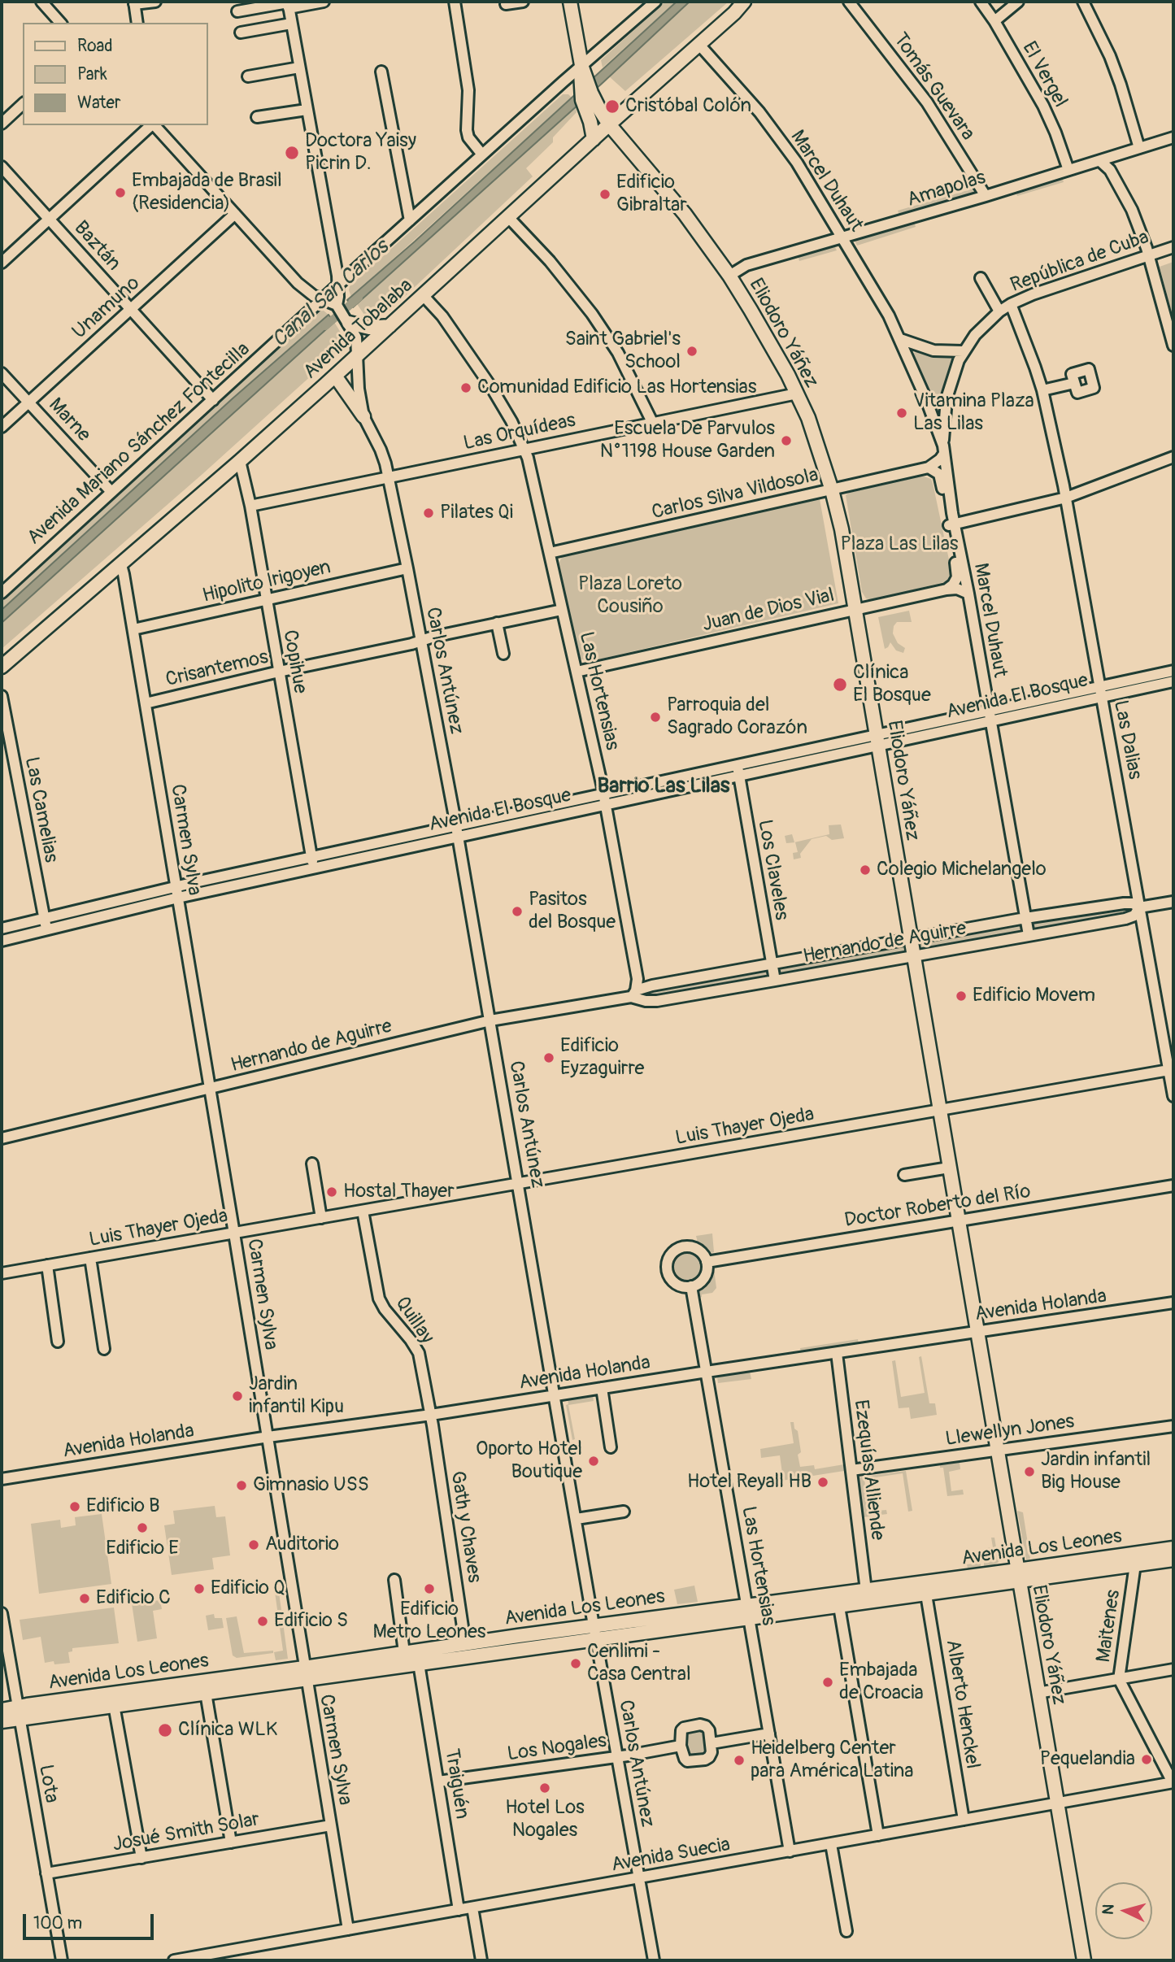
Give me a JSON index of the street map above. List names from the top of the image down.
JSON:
{
  "streets": {
    "main road": ["Avenida Tobalaba", "Eliodoro Yáñez", "Avenida Los Leones"],
    "street": [
      "El Vergel",
      "Tomás Guevara",
      "Marcel Duhaut",
      "Amapolas",
      "Baztán",
      "República de Cuba",
      "Unamuno",
      "Marne",
      "Las Orquídeas",
      "Avenida Mariano Sánchez Fontecilla",
      "Carlos Silva Vildosola",
      "Hipolito Irigoyen",
      "Juan de Dios Vial",
      "Copihue",
      "Crisantemos",
      "Carlos Antúnez",
      "Las Hortensias",
      "Avenida El Bosque",
      "Las Dalias",
      "Las Camelias",
      "Carmen Sylva",
      "Los Claveles",
      "Hernando de Aguirre",
      "Luis Thayer Ojeda",
      "Doctor Roberto del Río",
      "Avenida Holanda",
      "Quillay",
      "Llewellyn Jones",
      "Ezequías Alliende",
      "Gath y Chaves",
      "Maitenes",
      "Alberto Henckel",
      "Los Nogales",
      "Lota",
      "Traiguén",
      "Josué Smith Solar",
      "Avenida Suecia"
    ]
  },
  "crossings": [
    ["El Vergel", "Amapolas"],
    ["Tomás Guevara", "Amapolas"],
    ["Marcel Duhaut", "Amapolas"],
    ["Marcel Duhaut", "República de Cuba"],
    ["Marcel Duhaut", "Avenida Tobalaba"],
    ["Marcel Duhaut", "Carlos Silva Vildosola"],
    ["Marcel Duhaut", "Juan de Dios Vial"],
    ["Marcel Duhaut", "Avenida El Bosque"],
    ["Marcel Duhaut", "Hernando de Aguirre"],
    ["Amapolas", "Eliodoro Yáñez"],
    ["Baztán", "Unamuno"],
    ["Baztán", "Avenida Mariano Sánchez Fontecilla"],
    ["República de Cuba", "Las Dalias"],
    ["Unamuno", "Marne"],
    ["Avenida Tobalaba", "Eliodoro Yáñez"],
    ["Avenida Tobalaba", "Copihue"],
    ["Avenida Tobalaba", "Carlos Antúnez"],
    ["Avenida Tobalaba", "Las Hortensias"],
    ["Avenida Tobalaba", "Carmen Sylva"],
    ["Eliodoro Yáñez", "Las Orquídeas"],
    ["Eliodoro Yáñez", "Avenida Mariano Sánchez Fontecilla"],
    ["Eliodoro Yáñez", "Carlos Silva Vildosola"],
    ["Eliodoro Yáñez", "Juan de Dios Vial"],
    ["Eliodoro Yáñez", "Avenida El Bosque"],
    ["Eliodoro Yáñez", "Hernando de Aguirre"],
    ["Eliodoro Yáñez", "Luis Thayer Ojeda"],
    ["Eliodoro Yáñez", "Doctor Roberto del Río"],
    ["Eliodoro Yáñez", "Avenida Holanda"],
    ["Eliodoro Yáñez", "Llewellyn Jones"],
    ["Eliodoro Yáñez", "Avenida Los Leones"],
    ["Eliodoro Yáñez", "Avenida Suecia"],
    ["Marne", "Avenida Mariano Sánchez Fontecilla"],
    ["Las Orquídeas", "Copihue"],
    ["Las Orquídeas", "Carlos Antúnez"],
    ["Las Orquídeas", "Las Hortensias"],
    ["Carlos Silva Vildosola", "Las Hortensias"],
    ["Hipolito Irigoyen", "Copihue"],
    ["Hipolito Irigoyen", "Carlos Antúnez"],
    ["Hipolito Irigoyen", "Carmen Sylva"],
    ["Juan de Dios Vial", "Las Hortensias"],
    ["Copihue", "Crisantemos"],
    ["Copihue", "Avenida El Bosque"],
    ["Crisantemos", "Carlos Antúnez"],
    ["Crisantemos", "Las Hortensias"],
    ["Crisantemos", "Carmen Sylva"],
    ["Carlos Antúnez", "Avenida El Bosque"],
    ["Carlos Antúnez", "Hernando de Aguirre"],
    ["Carlos Antúnez", "Luis Thayer Ojeda"],
    ["Carlos Antúnez", "Avenida Holanda"],
    ["Carlos Antúnez", "Avenida Los Leones"],
    ["Carlos Antúnez", "Los Nogales"],
    ["Carlos Antúnez", "Avenida Suecia"],
    ["Las Hortensias", "Avenida El Bosque"],
    ["Las Hortensias", "Hernando de Aguirre"],
    ["Las Hortensias", "Doctor Roberto del Río"],
    ["Las Hortensias", "Avenida Holanda"],
    ["Las Hortensias", "Avenida Los Leones"],
    ["Las Hortensias", "Avenida Suecia"],
    ["Avenida El Bosque", "Las Dalias"],
    ["Avenida El Bosque", "Las Camelias"],
    ["Avenida El Bosque", "Carmen Sylva"],
    ["Avenida El Bosque", "Los Claveles"],
    ["Las Dalias", "Hernando de Aguirre"],
    ["Las Dalias", "Luis Thayer Ojeda"],
    ["Carmen Sylva", "Hernando de Aguirre"],
    ["Carmen Sylva", "Luis Thayer Ojeda"],
    ["Carmen Sylva", "Avenida Holanda"],
    ["Carmen Sylva", "Avenida Los Leones"],
    ["Carmen Sylva", "Josué Smith Solar"],
    ["Carmen Sylva", "Avenida Suecia"],
    ["Los Claveles", "Hernando de Aguirre"],
    ["Luis Thayer Ojeda", "Quillay"],
    ["Avenida Holanda", "Quillay"],
    ["Avenida Holanda", "Ezequías Alliende"],
    ["Avenida Holanda", "Gath y Chaves"],
    ["Quillay", "Gath y Chaves"],
    ["Llewellyn Jones", "Ezequías Alliende"],
    ["Ezequías Alliende", "Avenida Los Leones"],
    ["Gath y Chaves", "Avenida Los Leones"],
    ["Avenida Los Leones", "Maitenes"],
    ["Avenida Los Leones", "Alberto Henckel"],
    ["Avenida Los Leones", "Lota"],
    ["Avenida Los Leones", "Traiguén"],
    ["Maitenes", "Avenida Suecia"],
    ["Alberto Henckel", "Avenida Suecia"],
    ["Los Nogales", "Traiguén"],
    ["Lota", "Josué Smith Solar"],
    ["Traiguén", "Avenida Suecia"]
  ],
  "districts": ["Barrio Las Lilas"],
  "water": ["Canal San Carlos"],
  "parks": ["Plaza Las Lilas", "Plaza Loreto Cousiño"],
  "places": [
    "Cristóbal Colón",
    "Doctora Yaisy Picrin D.",
    "Embajada de Brasil (Residencia)",
    "Edificio Gibraltar",
    "Saint Gabriel's School",
    "Comunidad Edificio Las Hortensias",
    "Vitamina Plaza Las Lilas",
    "Escuela De Parvulos N°1198 House Garden",
    "Pilates Qi",
    "Clínica El Bosque",
    "Parroquia del Sagrado Corazón",
    "Colegio Michelangelo",
    "Pasitos del Bosque",
    "Edificio Movem",
    "Edificio Eyzaguirre",
    "Hostal Thayer",
    "Jardin infantil Kipu",
    "Oporto Hotel Boutique",
    "Jardin infantil Big House",
    "Hotel Reyall HB",
    "Gimnasio USS",
    "Edificio B",
    "Edificio E",
    "Auditorio",
    "Edificio Q",
    "Edificio Metro Leones",
    "Edificio C",
    "Edificio S",
    "Cenlimi - Casa Central",
    "Embajada de Croacia",
    "Clínica WLK",
    "Pequelandia",
    "Heidelberg Center para América Latina",
    "Hotel Los Nogales"
  ],
  "legend": ["Road", "Park", "Water"],
  "scale_bar": "100 m",
  "north": "left"
}
